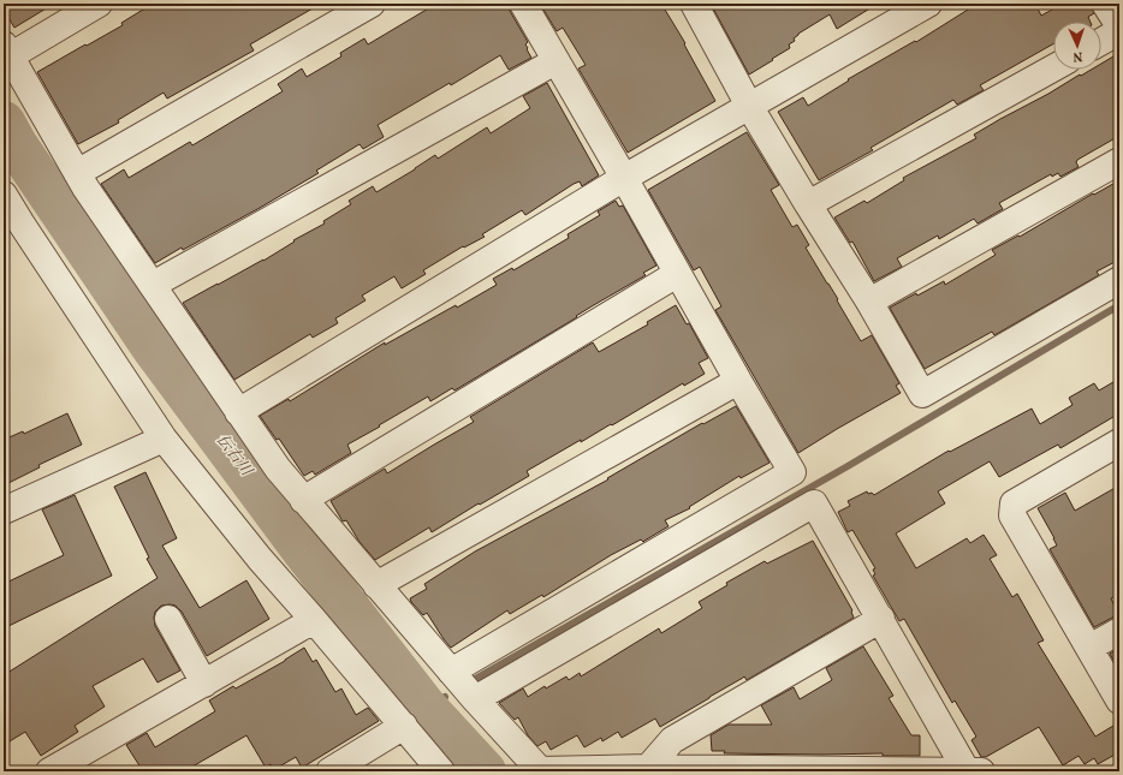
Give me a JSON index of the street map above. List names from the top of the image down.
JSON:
{
  "water": ["伝右川"],
  "north": "bottom"
}
